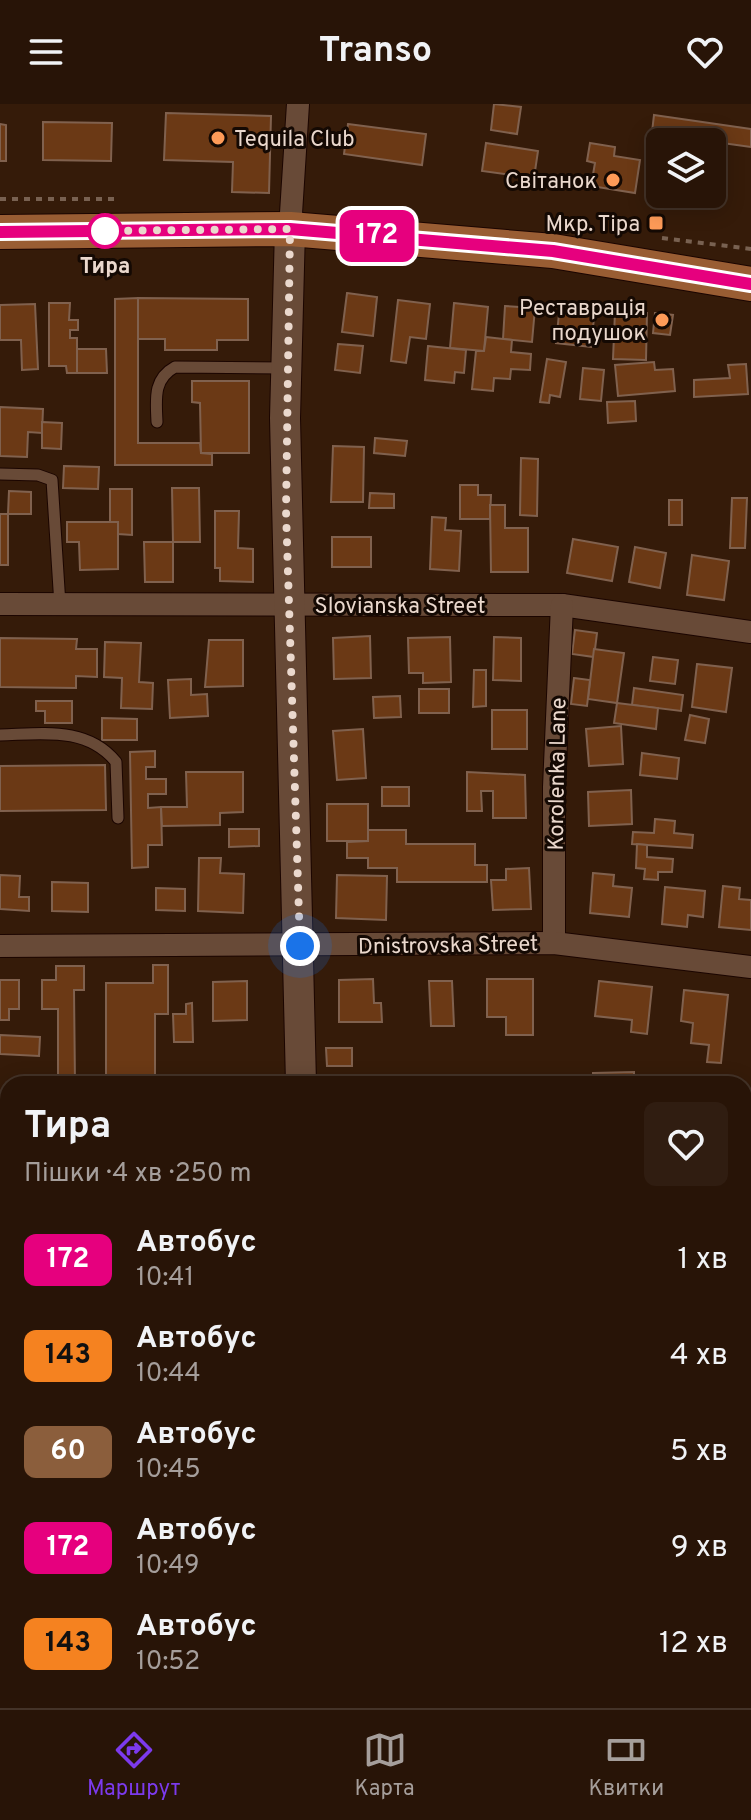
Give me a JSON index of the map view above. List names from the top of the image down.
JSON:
{
  "streets": {
    "street": ["Slovianska Street", "Korolenka Lane", "Dnistrovska Street"]
  },
  "crossings": [
    ["Slovianska Street", "Korolenka Lane"],
    ["Korolenka Lane", "Dnistrovska Street"]
  ],
  "places": {
    "other": [
      "Tequila Club",
      "Світанок",
      "Тира",
      "Реставрація подушок"
    ],
    "transit": ["Мкр. Тіра"]
  },
  "lines": ["bus line 172"],
  "page": {
    "header": "Transo",
    "on_map": "172",
    "heading": ["Тира", "Пішки · 4 хв · 250 m"],
    "list": [
      {
        "mark": "172",
        "name": "Автобус",
        "note": "10:41",
        "value": "1 хв"
      },
      {
        "mark": "143",
        "name": "Автобус",
        "note": "10:44",
        "value": "4 хв"
      },
      {
        "mark": "60",
        "name": "Автобус",
        "note": "10:45",
        "value": "5 хв"
      },
      {
        "mark": "172",
        "name": "Автобус",
        "note": "10:49",
        "value": "9 хв"
      },
      {
        "mark": "143",
        "name": "Автобус",
        "note": "10:52",
        "value": "12 хв"
      }
    ],
    "tabs": ["Маршрут", "Карта", "Квитки"]
  }
}
